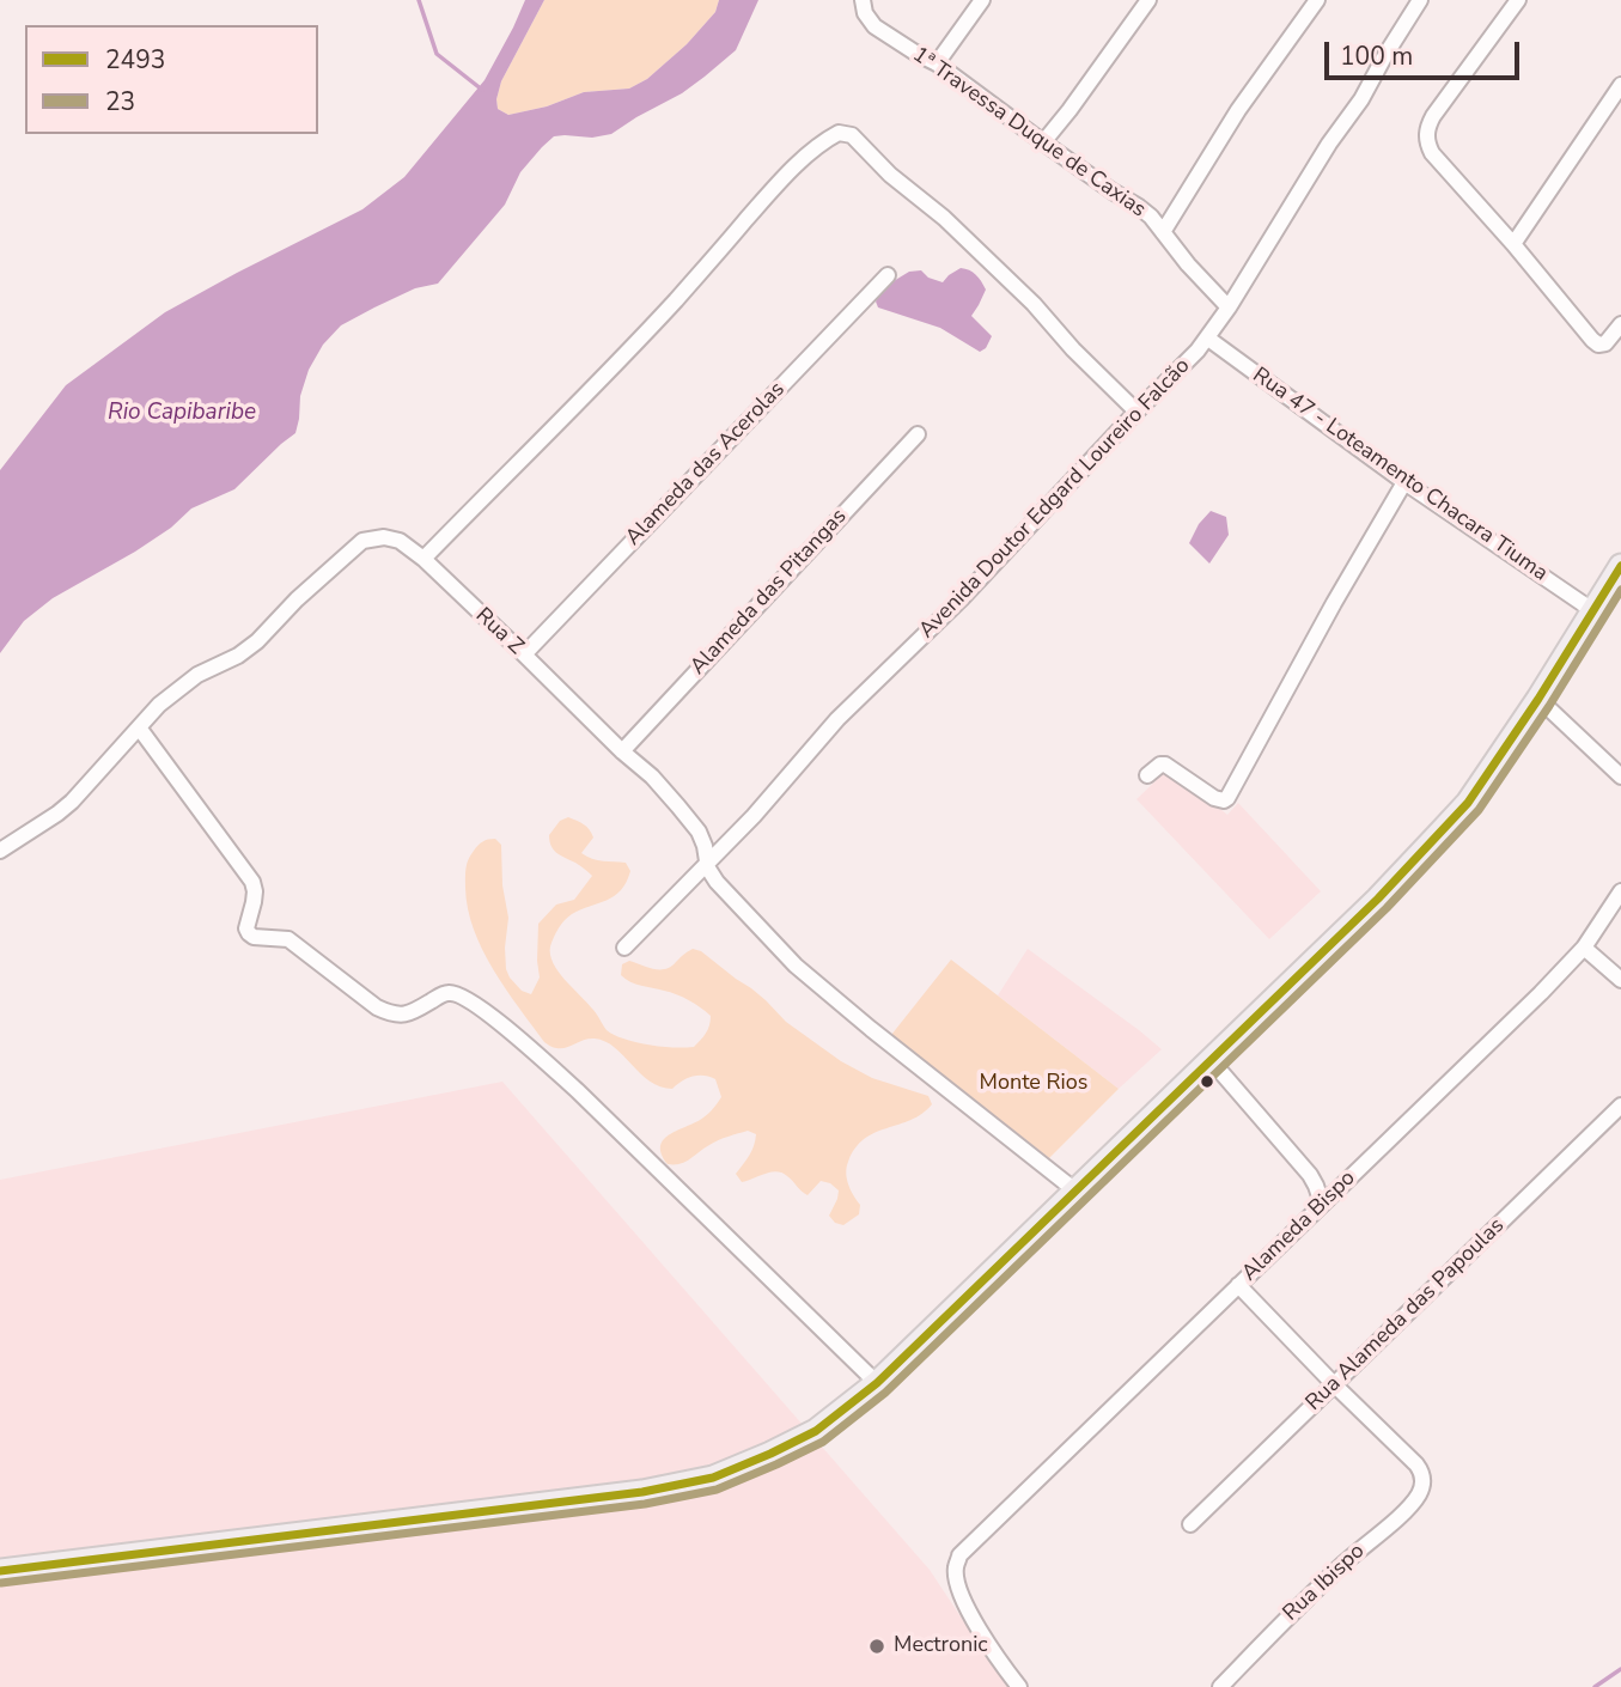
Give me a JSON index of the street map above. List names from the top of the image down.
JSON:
{
  "streets": {
    "street": [
      "1ª Travessa Duque de Caxias",
      "Alameda das Acerolas",
      "Rua 47 - Loteamento Chacara Tiuma",
      "Avenida Doutor Edgard Loureiro Falcão",
      "Alameda das Pitangas",
      "Rua Z",
      "Alameda Bispo",
      "Rua Alameda das Papoulas",
      "Rua Ibispo"
    ]
  },
  "crossings": [
    ["1ª Travessa Duque de Caxias", "Avenida Doutor Edgard Loureiro Falcão"],
    ["Alameda das Acerolas", "Rua Z"],
    ["Rua 47 - Loteamento Chacara Tiuma", "Avenida Doutor Edgard Loureiro Falcão"],
    ["Avenida Doutor Edgard Loureiro Falcão", "Rua Z"],
    ["Alameda das Pitangas", "Rua Z"],
    ["Rua Alameda das Papoulas", "Rua Ibispo"]
  ],
  "water": ["Rio Capibaribe"],
  "parks": ["Monte Rios"],
  "places": ["Mectronic"],
  "lines": ["transit line 2493", "transit line 23"],
  "legend": ["2493", "23"],
  "scale_bar": "100 m"
}
